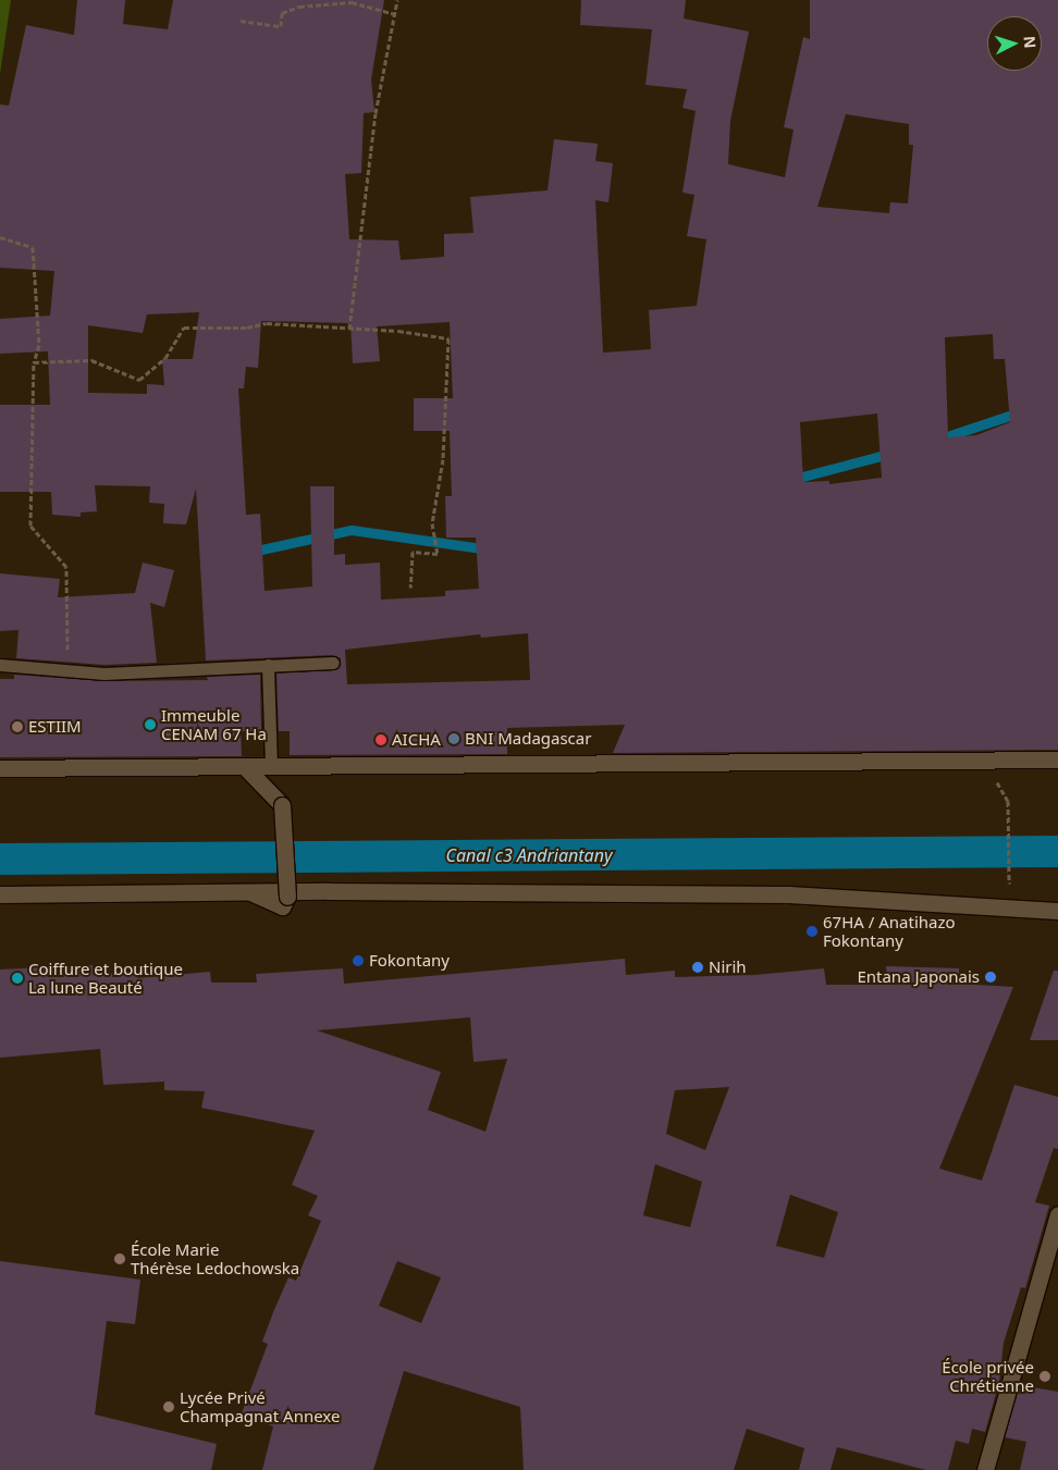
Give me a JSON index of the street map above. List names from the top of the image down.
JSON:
{
  "water": ["Canal c3 Andriantany"],
  "places": [
    "Immeuble CENAM 67 Ha",
    "ESTIIM",
    "BNI Madagascar",
    "AICHA",
    "67HA / Anatihazo Fokontany",
    "Fokontany",
    "Nirih",
    "Entana Japonais",
    "Coiffure et boutique La lune Beauté",
    "École Marie Thérèse Ledochowska",
    "École privée Chrétienne",
    "Lycée Privé Champagnat Annexe"
  ],
  "north": "right"
}
